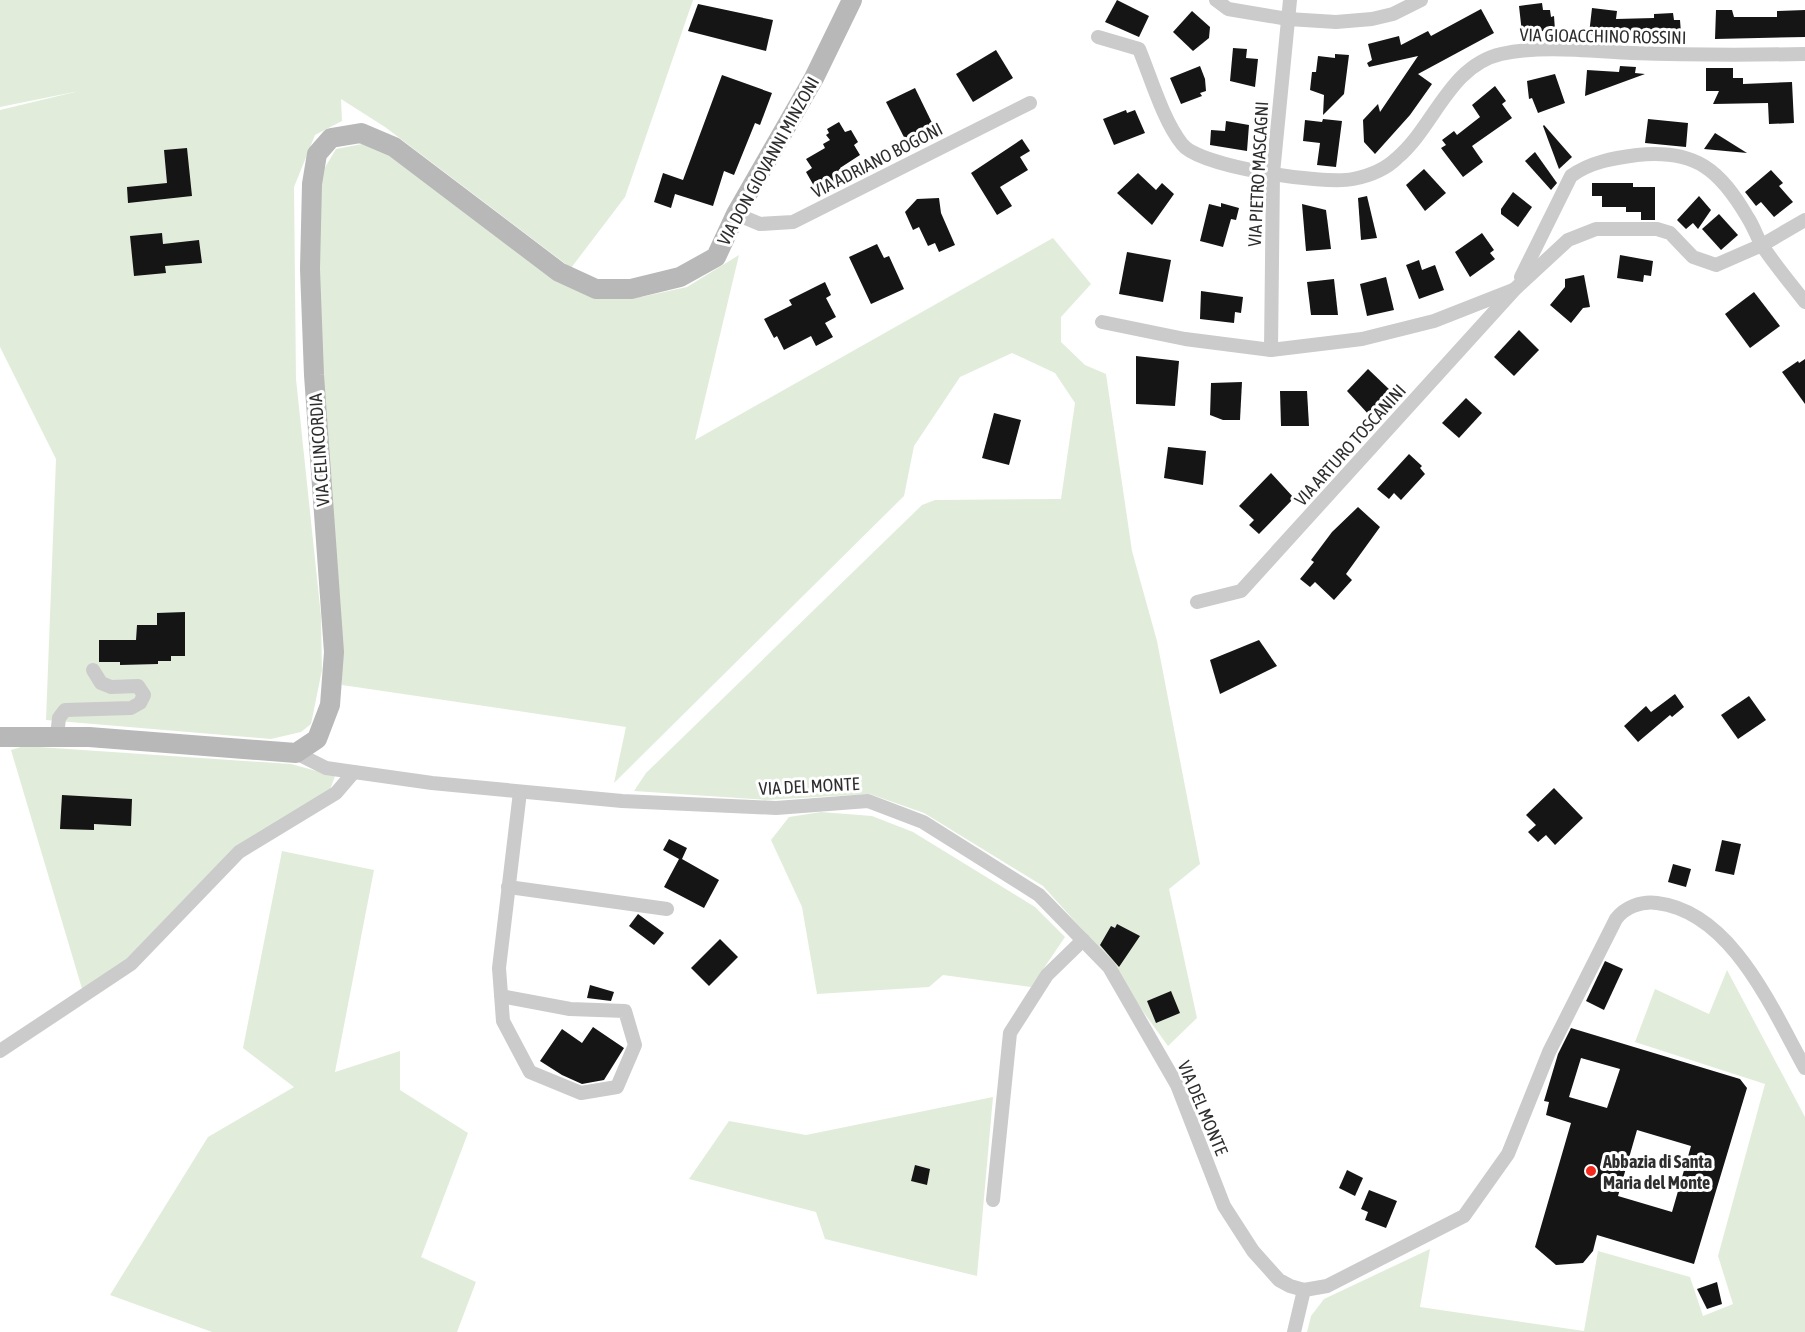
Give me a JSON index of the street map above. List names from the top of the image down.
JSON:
{
  "streets": {
    "street": [
      "VIA GIOACCHINO ROSSINI",
      "VIA ADRIANO BOGONI",
      "VIA DON GIOVANNI MINZONI",
      "VIA PIETRO MASCAGNI",
      "VIA ARTURO TOSCANINI",
      "VIA CELINCORDIA",
      "VIA DEL MONTE"
    ]
  },
  "crossings": [
    ["VIA GIOACCHINO ROSSINI", "VIA PIETRO MASCAGNI"],
    ["VIA ADRIANO BOGONI", "VIA DON GIOVANNI MINZONI"],
    ["VIA DON GIOVANNI MINZONI", "VIA CELINCORDIA"],
    ["VIA CELINCORDIA", "VIA DEL MONTE"]
  ],
  "places": ["Abbazia di Santa Maria del Monte"]
}
